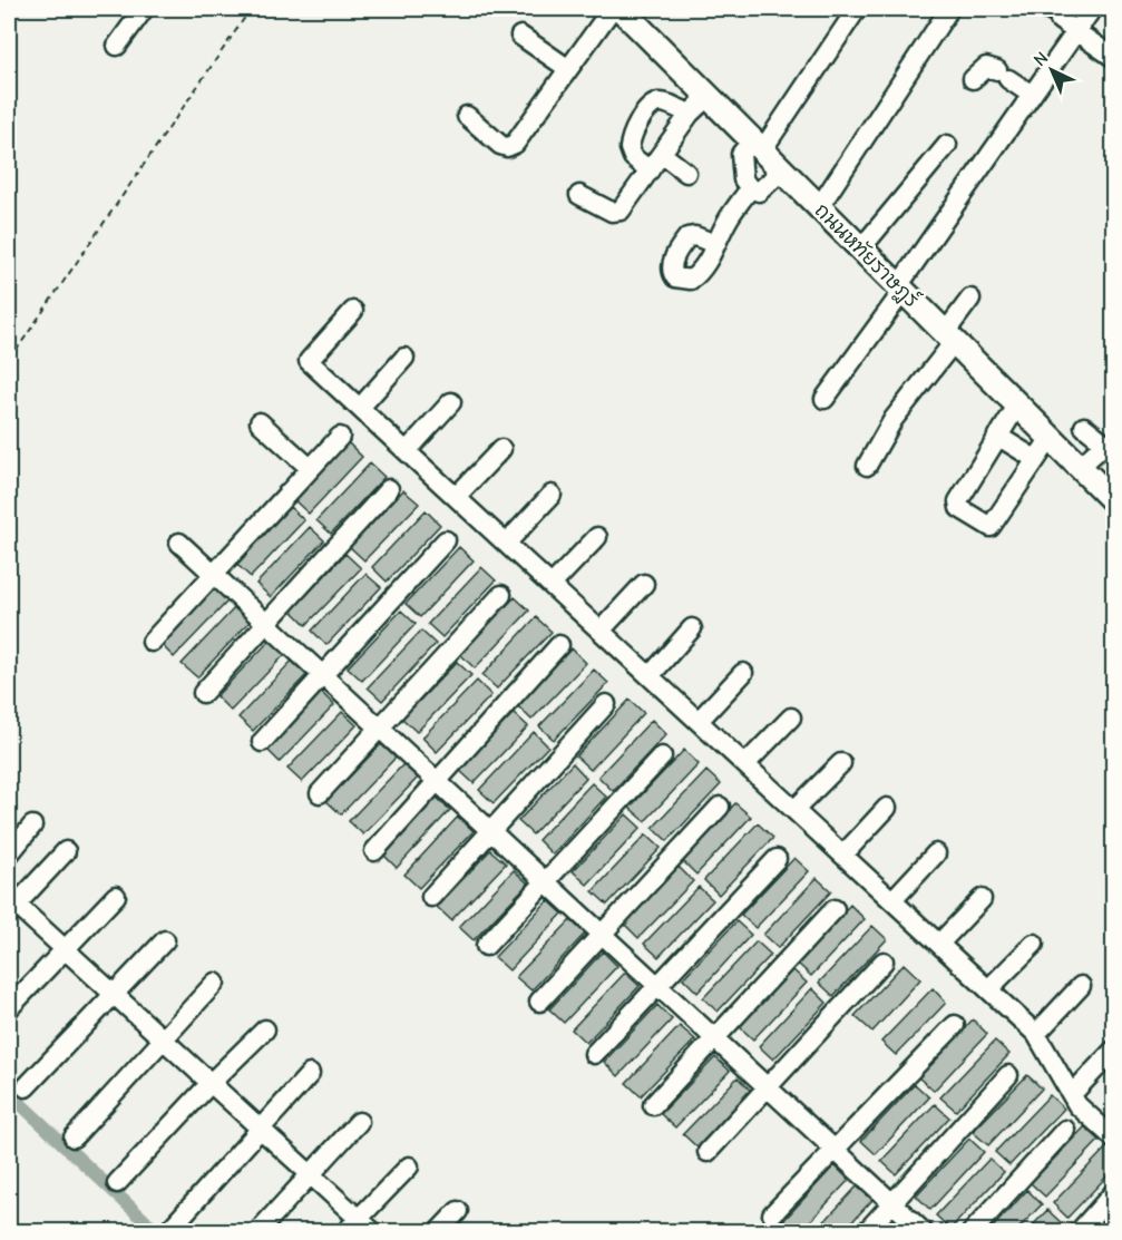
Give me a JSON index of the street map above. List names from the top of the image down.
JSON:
{
  "streets": {
    "main road": ["ถนนหทัยราษฎร์"]
  },
  "north": "top left"
}
